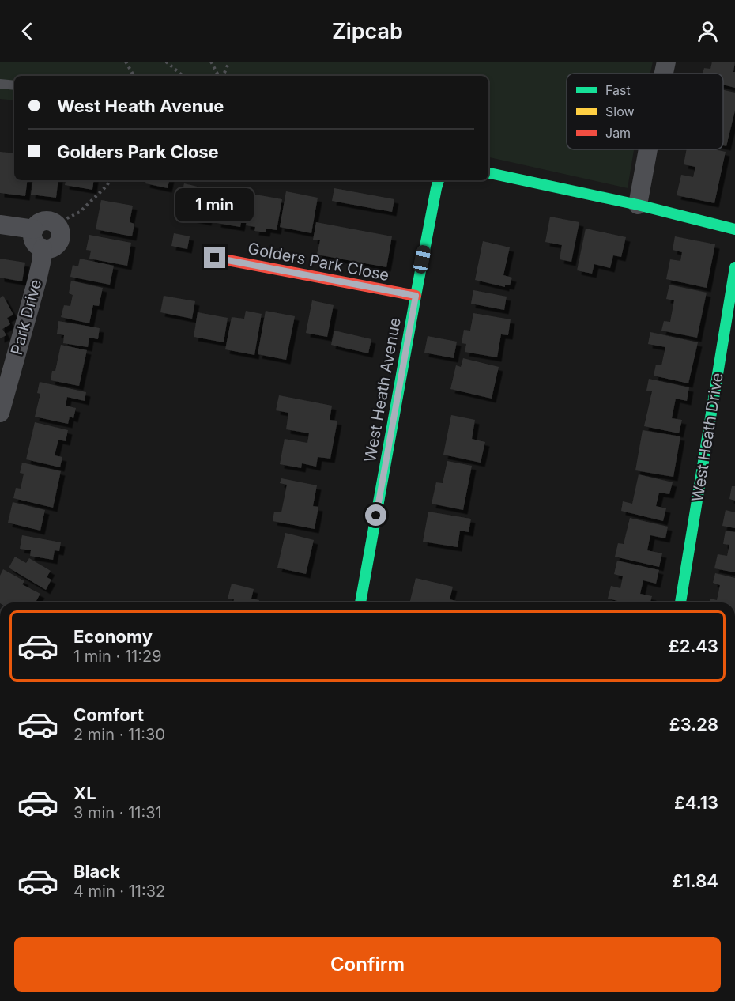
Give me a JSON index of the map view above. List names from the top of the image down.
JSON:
{
  "streets": {
    "street": [
      "Golders Park Close",
      "Park Drive",
      "West Heath Avenue",
      "West Heath Drive"
    ]
  },
  "crossings": [
    ["Golders Park Close", "West Heath Avenue"]
  ],
  "legend": ["Fast", "Slow", "Jam"],
  "page": {
    "header": "Zipcab",
    "banner": ["West Heath Avenue", "Golders Park Close"],
    "bubble": "1 min",
    "list": [
      {
        "name": "Economy",
        "note": "1 min · 11:29",
        "value": "£2.43"
      },
      {
        "name": "Comfort",
        "note": "2 min · 11:30",
        "value": "£3.28"
      },
      {
        "name": "XL",
        "note": "3 min · 11:31",
        "value": "£4.13"
      },
      {
        "name": "Black",
        "note": "4 min · 11:32",
        "value": "£1.84"
      }
    ],
    "buttons": "Confirm"
  }
}
